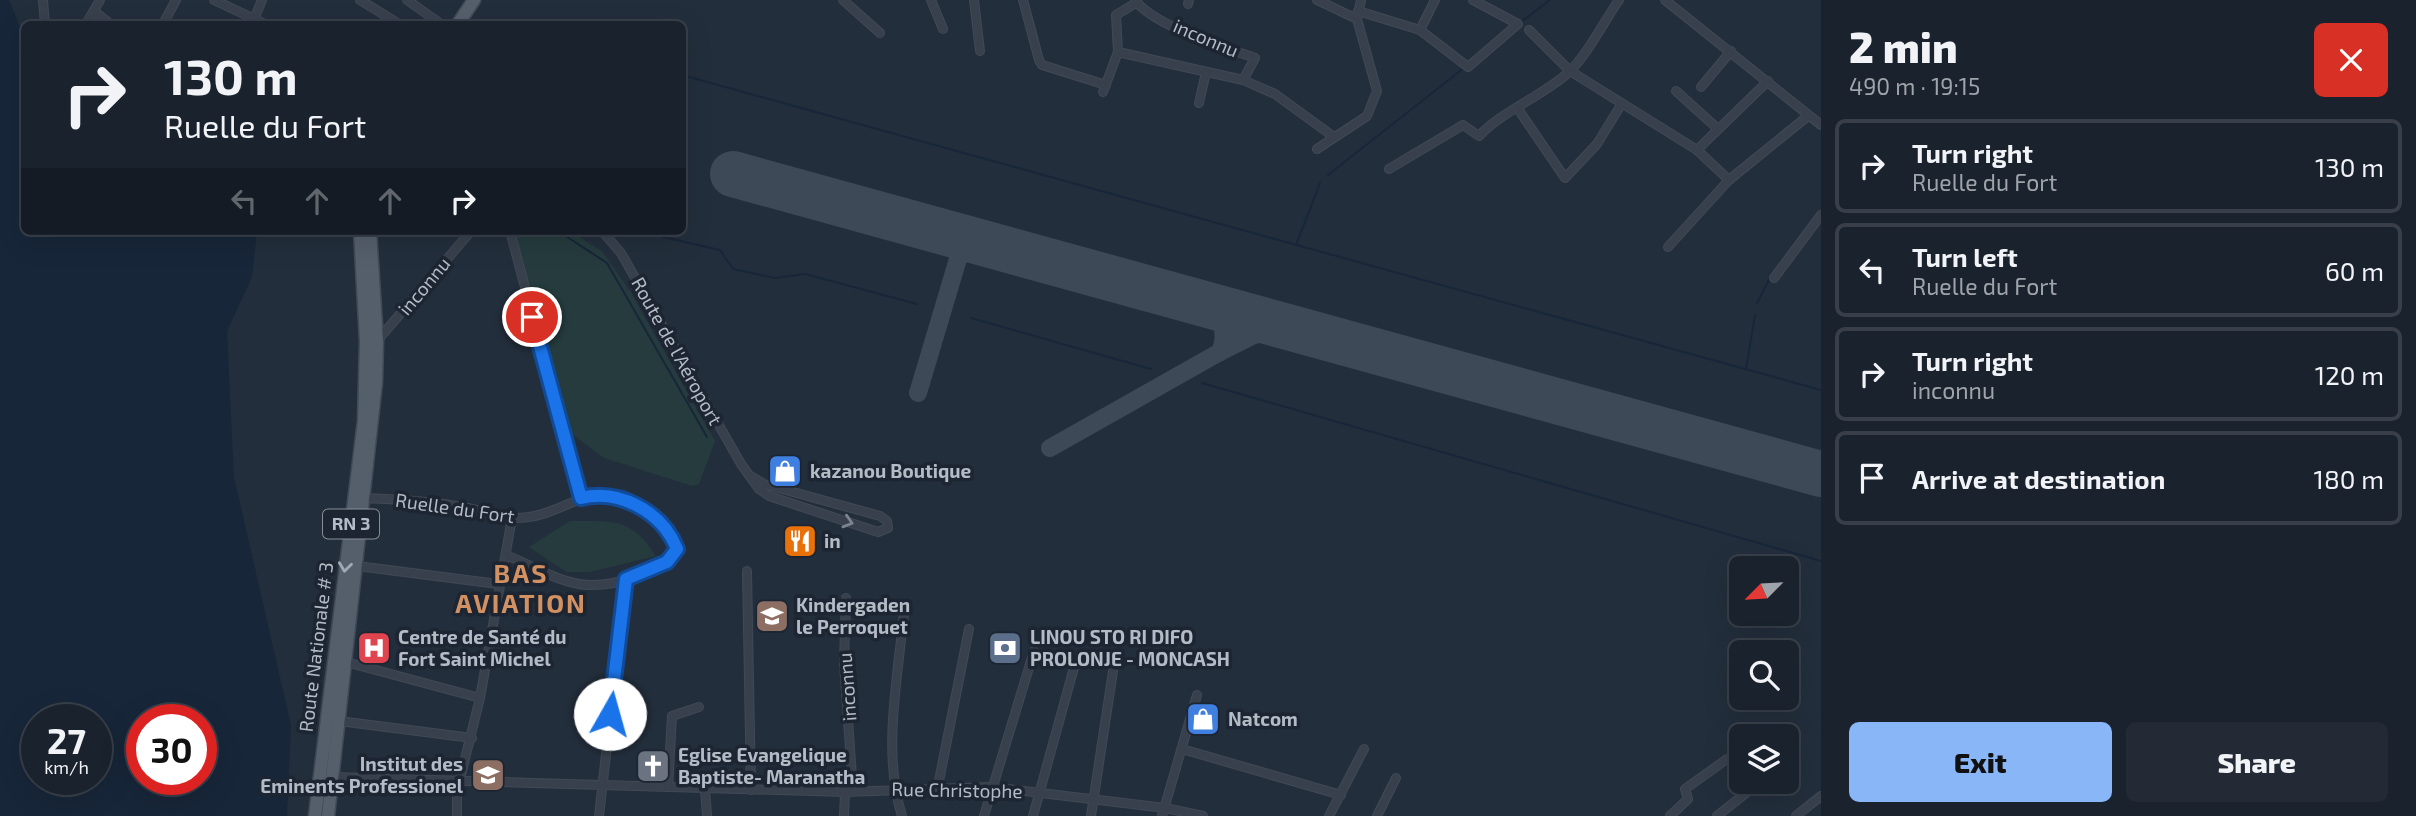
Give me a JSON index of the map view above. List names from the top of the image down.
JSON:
{
  "streets": {
    "main road": ["RN 3", "Route Nationale # 3"],
    "street": [
      "inconnu",
      "Route de l'Aéroport",
      "Ruelle du Fort",
      "Rue Christophe"
    ]
  },
  "crossings": [
    ["inconnu", "Route Nationale # 3"],
    ["inconnu", "Rue Christophe"],
    ["Ruelle du Fort", "Route Nationale # 3"],
    ["Route Nationale # 3", "Rue Christophe"]
  ],
  "districts": ["BAS AVIATION"],
  "places": {
    "shop": ["kazanou Boutique", "Natcom"],
    "restaurant": ["in"],
    "school or university": ["Kindergaden le Perroquet", "Institut des Eminents Professionel"],
    "hospital": ["Centre de Santé du Fort Saint Michel"],
    "bank": ["LINOU STO RI DIFO PROLONJE - MONCASH"],
    "church": ["Eglise Evangelique Baptiste- Maranatha"]
  },
  "north": "bottom left",
  "page": {
    "heading": ["2 min", "490 m · 19:15"],
    "turn": ["130 m", "Ruelle du Fort"],
    "list": [
      {
        "name": "Turn right",
        "note": "Ruelle du Fort",
        "value": "130 m"
      },
      {
        "name": "Turn left",
        "note": "Ruelle du Fort",
        "value": "60 m"
      },
      {
        "name": "Turn right",
        "note": "inconnu",
        "value": "120 m"
      },
      {
        "name": "Arrive at destination",
        "value": "180 m"
      }
    ],
    "speed": "27 km/h",
    "limit": "30",
    "buttons": ["Exit", "Share"]
  }
}
